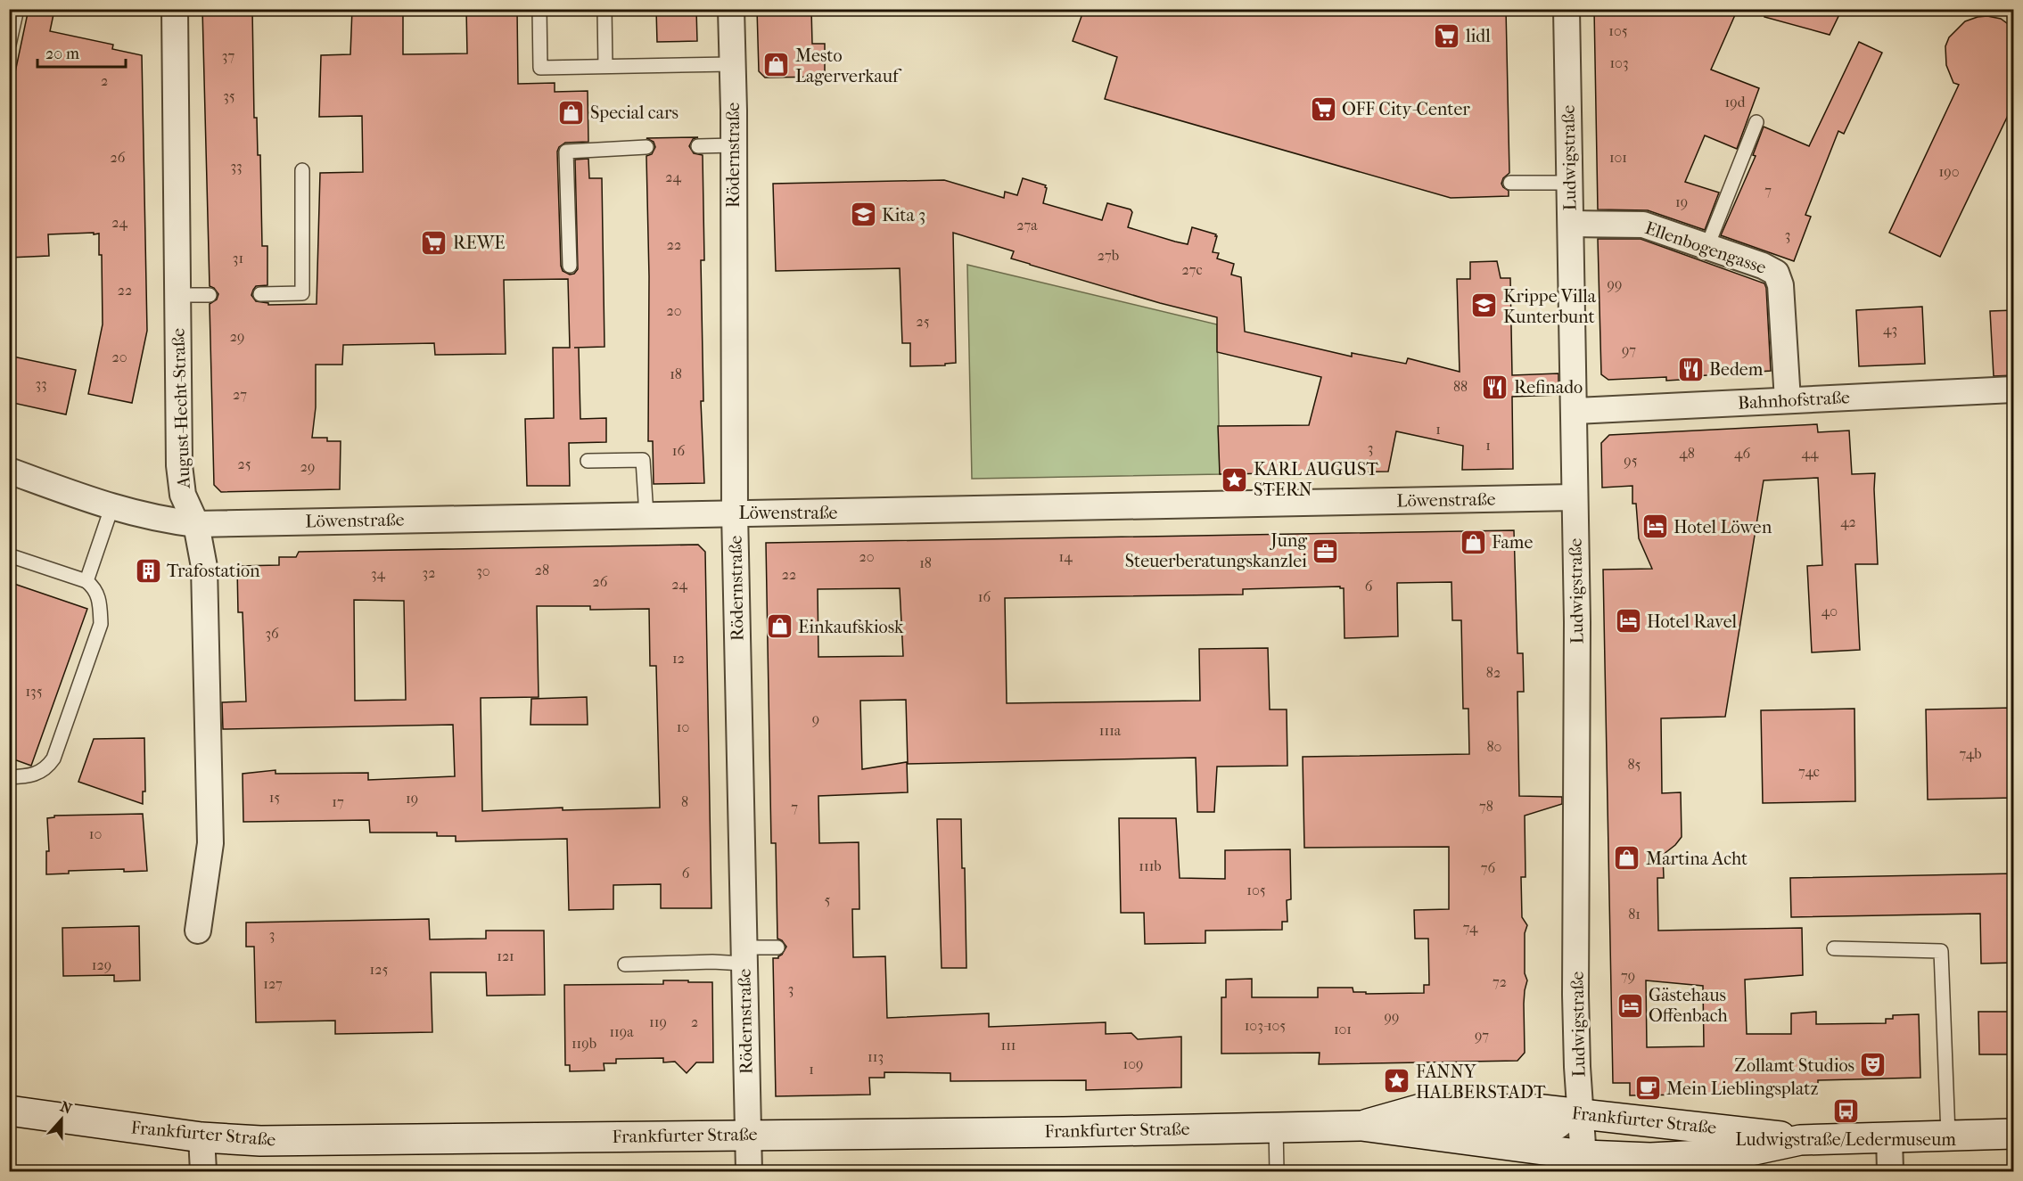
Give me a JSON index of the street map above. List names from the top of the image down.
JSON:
{
  "streets": {
    "main road": ["Frankfurter Straße"],
    "street": [
      "Rödernstraße",
      "Ludwigstraße",
      "Ellenbogengasse",
      "Bahnhofstraße",
      "August-Hecht-Straße",
      "Löwenstraße"
    ]
  },
  "crossings": [
    ["Rödernstraße", "Löwenstraße"],
    ["Rödernstraße", "Frankfurter Straße"],
    ["Ludwigstraße", "Ellenbogengasse"],
    ["Ludwigstraße", "Bahnhofstraße"],
    ["Ludwigstraße", "Löwenstraße"],
    ["Ludwigstraße", "Frankfurter Straße"],
    ["Ellenbogengasse", "Bahnhofstraße"],
    ["August-Hecht-Straße", "Löwenstraße"]
  ],
  "places": {
    "supermarket": ["lidl", "OFF City-Center", "REWE"],
    "shop": [
      "Mesto Lagerverkauf",
      "Special cars",
      "Fame",
      "Einkaufskiosk",
      "Martina Acht"
    ],
    "school or university": ["Kita 3", "Krippe Villa Kunterbunt"],
    "restaurant": ["Bedem", "Refinado"],
    "place": ["KARL AUGUST STERN", "FANNY HALBERSTADT"],
    "hotel": ["Hotel Löwen", "Hotel Ravel", "Gästehaus Offenbach"],
    "office": ["Jung Steuerberatungskanzlei"],
    "building": ["Trafostation"],
    "theatre": ["Zollamt Studios"],
    "cafe": ["Mein Lieblingsplatz"],
    "bus stop": ["Ludwigstraße/Ledermuseum"]
  },
  "house_numbers": [
    "105",
    "37",
    "103",
    "2",
    "35",
    "19d",
    "26",
    "101",
    "33",
    "190",
    "24",
    "7",
    "19",
    "24",
    "27a",
    "3",
    "22",
    "27b",
    "31",
    "27c",
    "99",
    "22",
    "20",
    "25",
    "43",
    "29",
    "97",
    "20",
    "18",
    "33",
    "88",
    "27",
    "1",
    "1",
    "3",
    "16",
    "48",
    "46",
    "44",
    "95",
    "25",
    "29",
    "42",
    "20",
    "14",
    "18",
    "28",
    "30",
    "32",
    "34",
    "22",
    "26",
    "24",
    "6",
    "16",
    "40",
    "36",
    "12",
    "82",
    "135",
    "9",
    "10",
    "111a",
    "80",
    "74b",
    "85",
    "74c",
    "15",
    "19",
    "17",
    "8",
    "78",
    "7",
    "10",
    "111b",
    "76",
    "6",
    "105",
    "5",
    "81",
    "74",
    "3",
    "121",
    "129",
    "125",
    "79",
    "72",
    "127",
    "3",
    "99",
    "119",
    "2",
    "103-105",
    "101",
    "119a",
    "97",
    "119b",
    "111",
    "113",
    "109",
    "1"
  ],
  "scale_bar": "20 m",
  "north": "top"
}
